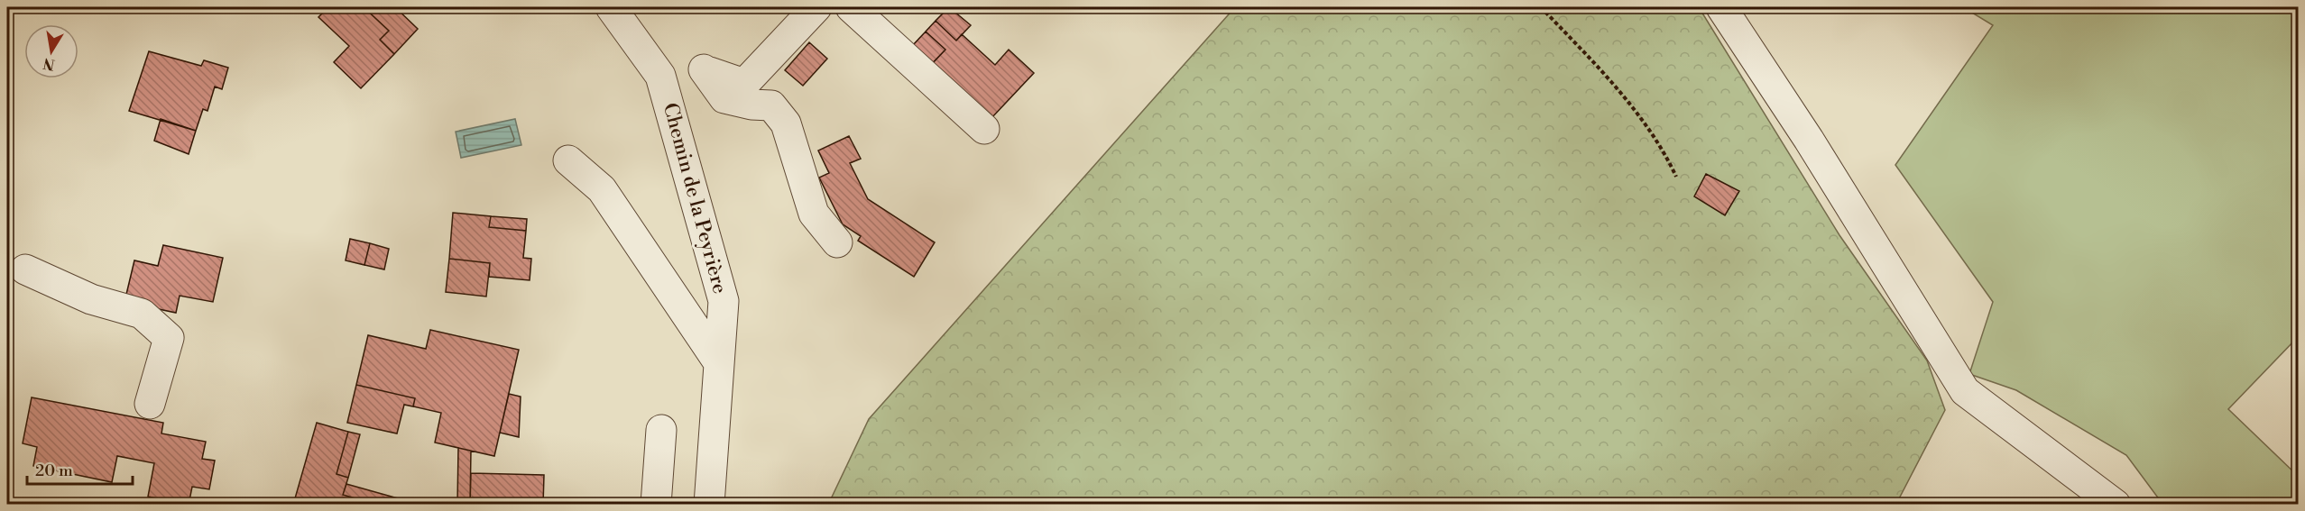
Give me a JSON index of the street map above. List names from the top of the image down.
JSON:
{
  "streets": {
    "street": ["Chemin de la Peyrière"]
  },
  "scale_bar": "20 m",
  "north": "bottom"
}
